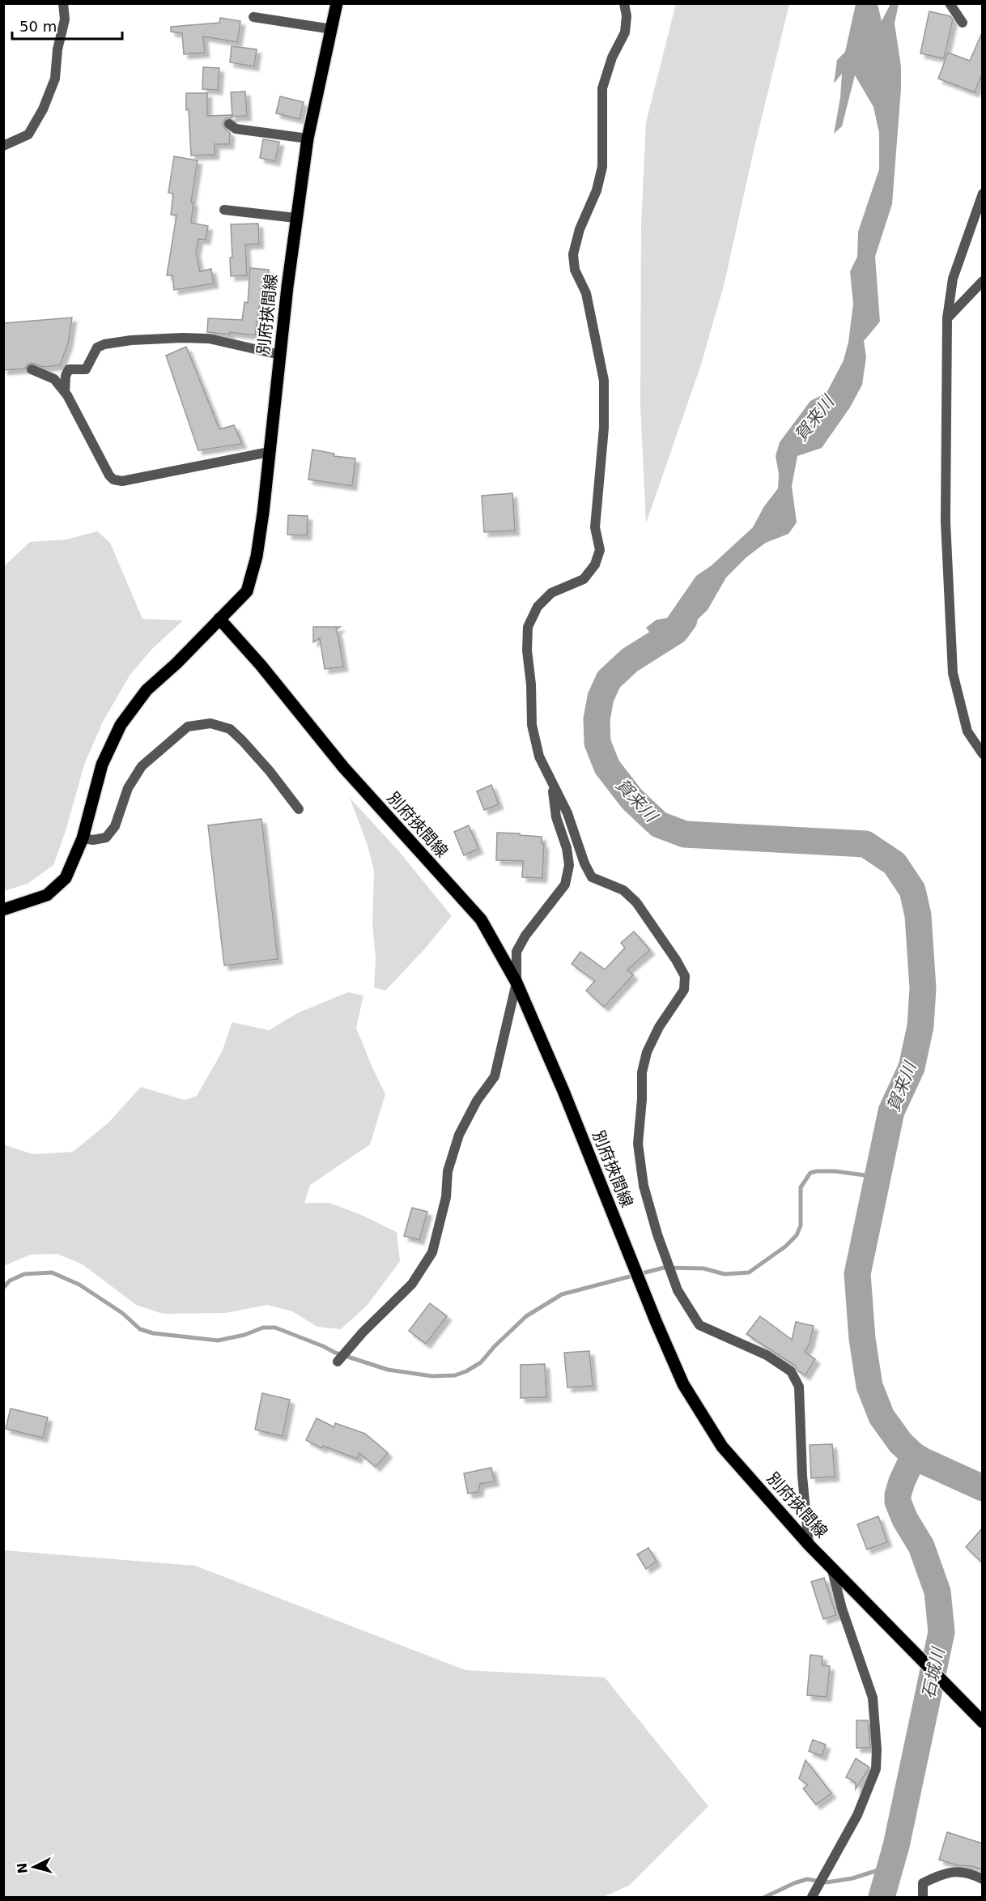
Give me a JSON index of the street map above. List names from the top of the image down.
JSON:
{
  "streets": {
    "main road": ["別府挾間線"]
  },
  "water": ["賀来川", "石城川"],
  "scale_bar": "50 m",
  "north": "left"
}
